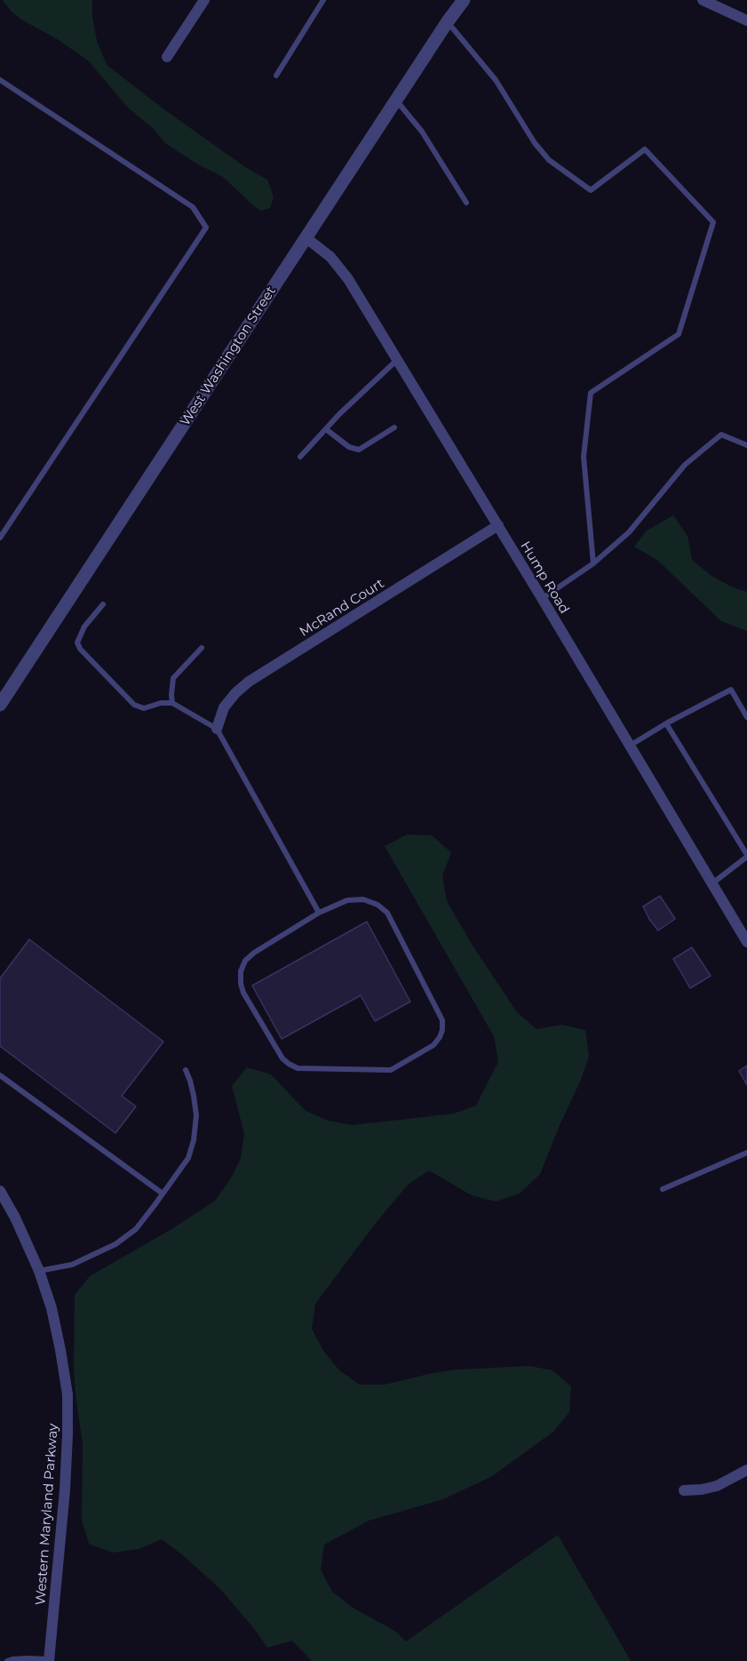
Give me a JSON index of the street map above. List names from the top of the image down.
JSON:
{
  "streets": {
    "street": [
      "West Washington Street",
      "Hump Road",
      "McRand Court",
      "Western Maryland Parkway"
    ]
  },
  "crossings": [
    ["West Washington Street", "Hump Road"],
    ["Hump Road", "McRand Court"]
  ]
}
